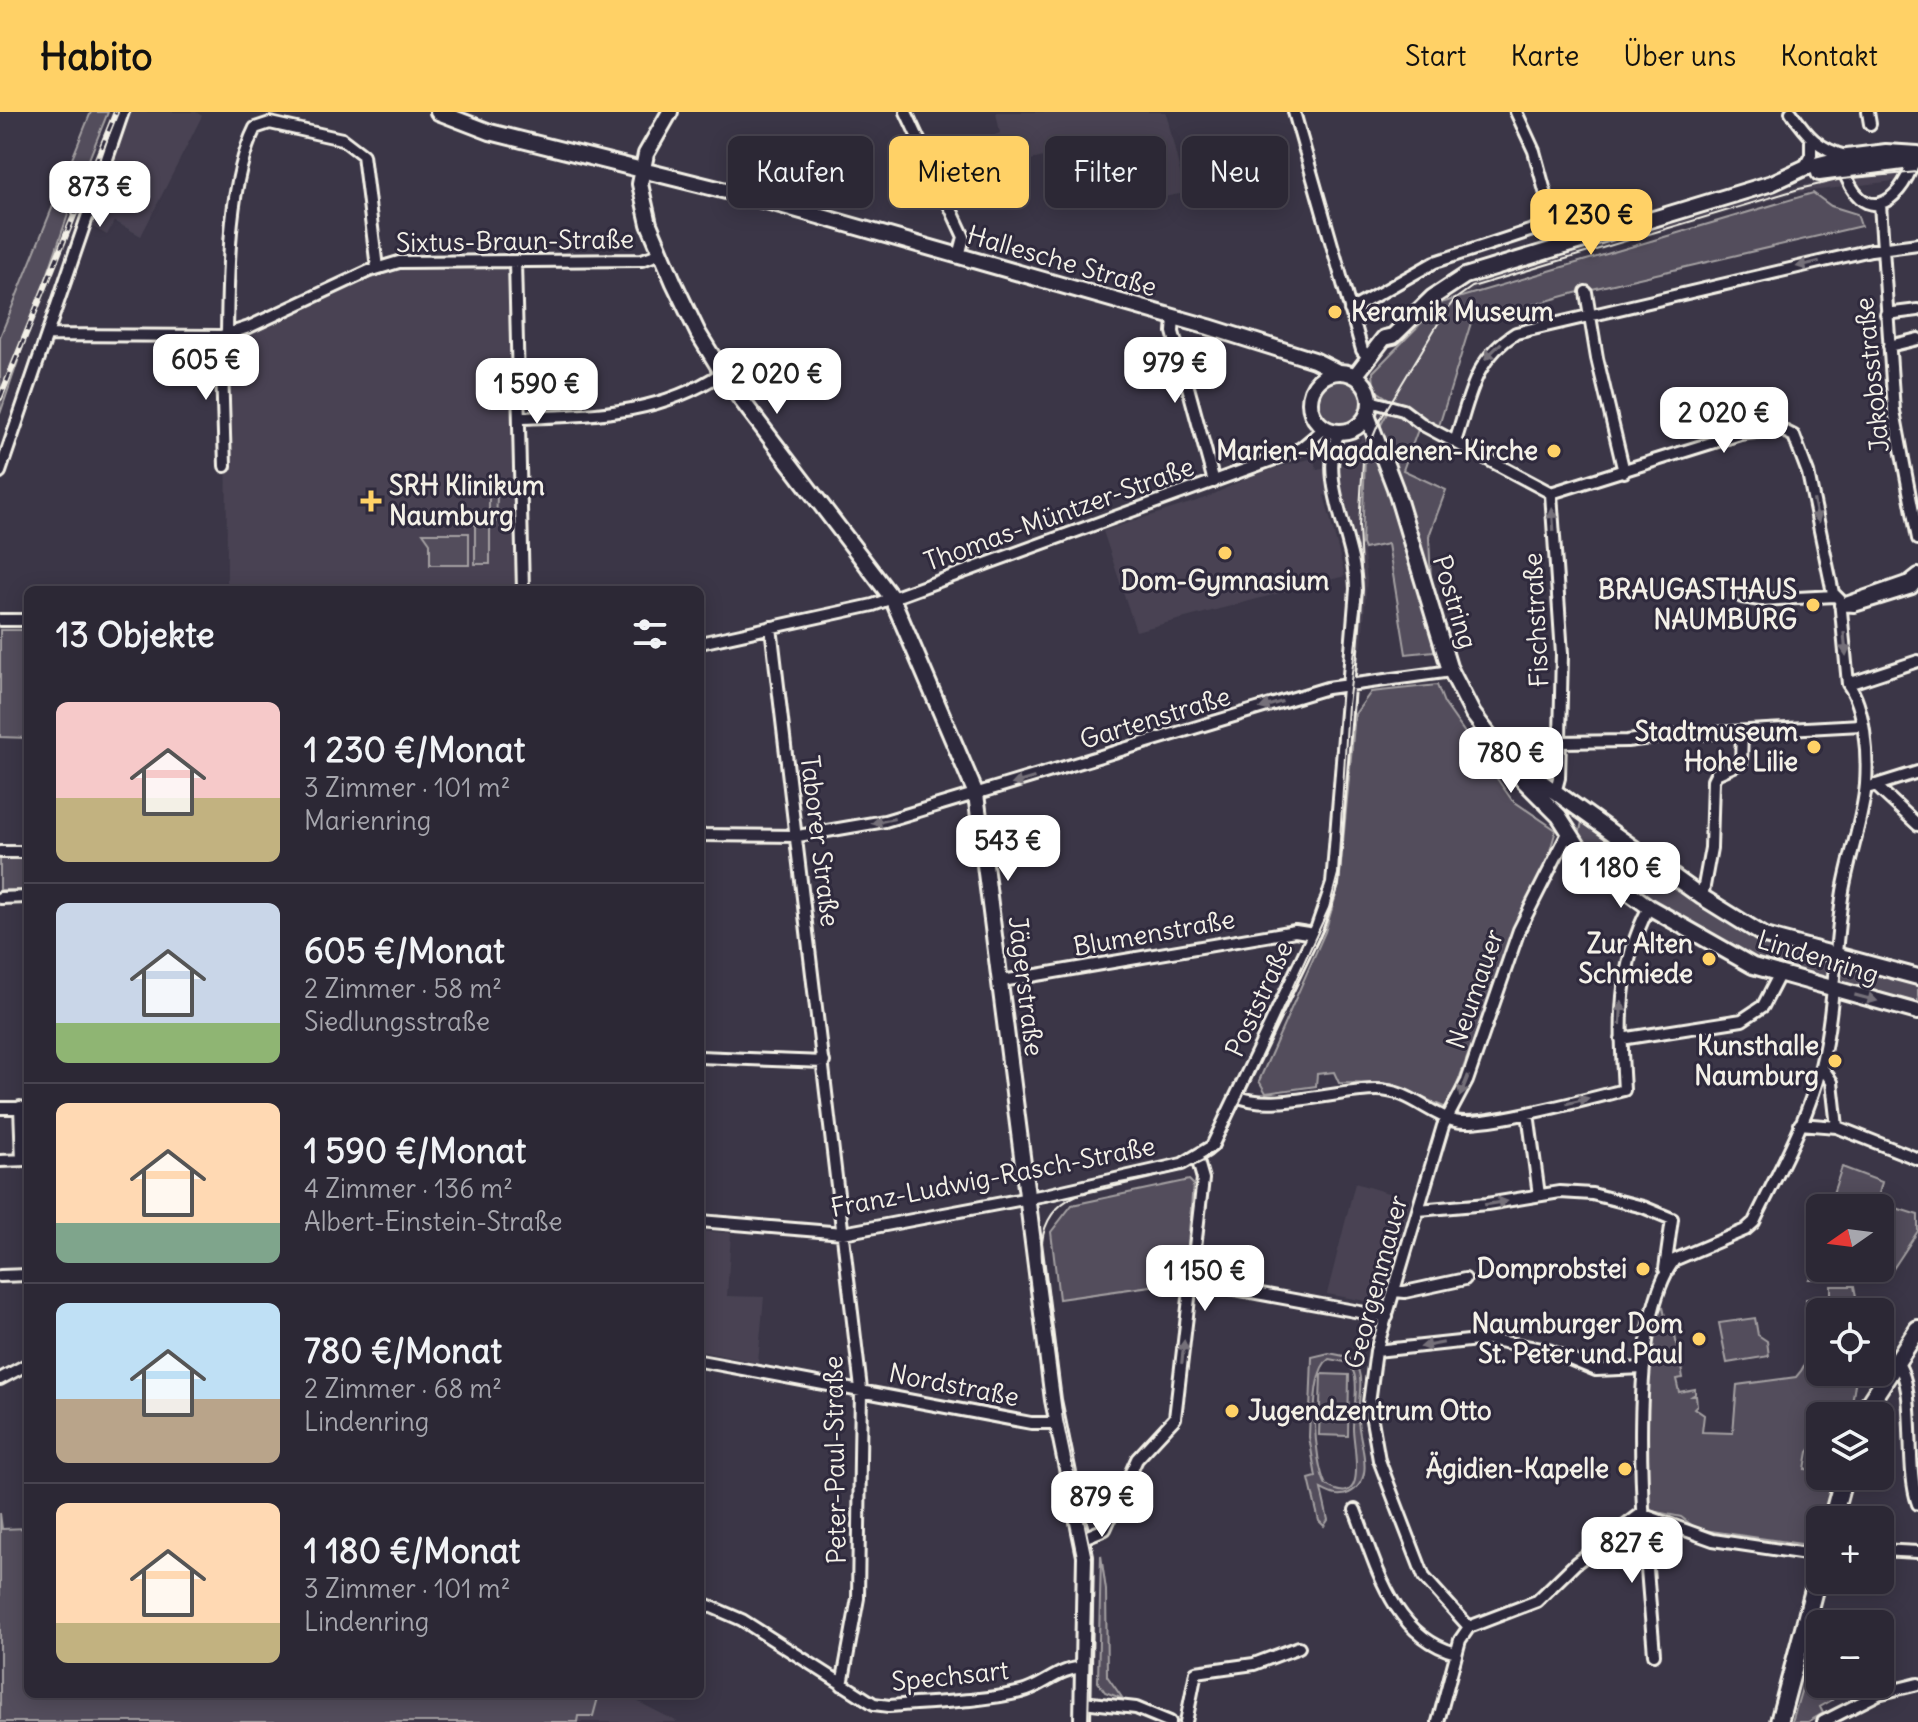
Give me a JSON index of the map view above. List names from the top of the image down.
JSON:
{
  "streets": {
    "main road": [
      "Hallesche Straße",
      "Postring",
      "Lindenring",
      "Jägerstraße"
    ],
    "street": [
      "Sixtus-Braun-Straße",
      "Jakobsstraße",
      "Thomas-Müntzer-Straße",
      "Fischstraße",
      "Gartenstraße",
      "Taborer Straße",
      "Blumenstraße",
      "Neumauer",
      "Poststraße",
      "Franz-Ludwig-Rasch-Straße",
      "Georgenmauer",
      "Nordstraße",
      "Peter-Paul-Straße",
      "Spechsart"
    ]
  },
  "crossings": [
    ["Sixtus-Braun-Straße", "Jägerstraße"],
    ["Hallesche Straße", "Thomas-Müntzer-Straße"],
    ["Hallesche Straße", "Postring"],
    ["Hallesche Straße", "Jägerstraße"],
    ["Hallesche Straße", "Poststraße"],
    ["Thomas-Müntzer-Straße", "Postring"],
    ["Thomas-Müntzer-Straße", "Taborer Straße"],
    ["Thomas-Müntzer-Straße", "Jägerstraße"],
    ["Thomas-Müntzer-Straße", "Poststraße"],
    ["Postring", "Gartenstraße"],
    ["Postring", "Lindenring"],
    ["Postring", "Poststraße"],
    ["Fischstraße", "Lindenring"],
    ["Gartenstraße", "Taborer Straße"],
    ["Gartenstraße", "Jägerstraße"],
    ["Gartenstraße", "Poststraße"],
    ["Taborer Straße", "Franz-Ludwig-Rasch-Straße"],
    ["Taborer Straße", "Peter-Paul-Straße"],
    ["Blumenstraße", "Jägerstraße"],
    ["Blumenstraße", "Poststraße"],
    ["Lindenring", "Neumauer"],
    ["Jägerstraße", "Franz-Ludwig-Rasch-Straße"],
    ["Jägerstraße", "Nordstraße"],
    ["Jägerstraße", "Spechsart"],
    ["Neumauer", "Georgenmauer"],
    ["Poststraße", "Franz-Ludwig-Rasch-Straße"],
    ["Franz-Ludwig-Rasch-Straße", "Peter-Paul-Straße"],
    ["Nordstraße", "Peter-Paul-Straße"],
    ["Peter-Paul-Straße", "Spechsart"]
  ],
  "one_way": ["Fischstraße", "Gartenstraße", "Neumauer"],
  "places": {
    "other": [
      "Keramik Museum",
      "Marien-Magdalenen-Kirche",
      "Dom-Gymnasium",
      "BRAUGASTHAUS NAUMBURG",
      "Stadtmuseum Hohe Lilie",
      "Zur Alten Schmiede",
      "Kunsthalle Naumburg",
      "Domprobstei",
      "Naumburger Dom St. Peter und Paul",
      "Jugendzentrum Otto",
      "Ägidien-Kapelle"
    ],
    "health": ["SRH Klinikum Naumburg"]
  },
  "north": "left",
  "page": {
    "header": "Habito",
    "nav": [
      "Start",
      "Karte",
      "Über uns",
      "Kontakt"
    ],
    "chip": [
      "Kaufen",
      "Mieten",
      "Filter",
      "Neu"
    ],
    "price": [
      "873 €",
      "1 230 €",
      "605 €",
      "979 €",
      "2 020 €",
      "1 590 €",
      "2 020 €",
      "780 €",
      "543 €",
      "1 180 €",
      "1 150 €",
      "879 €",
      "827 €"
    ],
    "heading": "13 Objekte",
    "list": [
      {
        "name": "1 230 €/Monat",
        "note": "3 Zimmer · 101 m² · Marienring"
      },
      {
        "name": "605 €/Monat",
        "note": "2 Zimmer · 58 m² · Siedlungsstraße"
      },
      {
        "name": "1 590 €/Monat",
        "note": "4 Zimmer · 136 m² · Albert-Einstein-Straße"
      },
      {
        "name": "780 €/Monat",
        "note": "2 Zimmer · 68 m² · Lindenring"
      },
      {
        "name": "1 180 €/Monat",
        "note": "3 Zimmer · 101 m² · Lindenring"
      }
    ],
    "map_buttons": ["+", "−"]
  }
}
